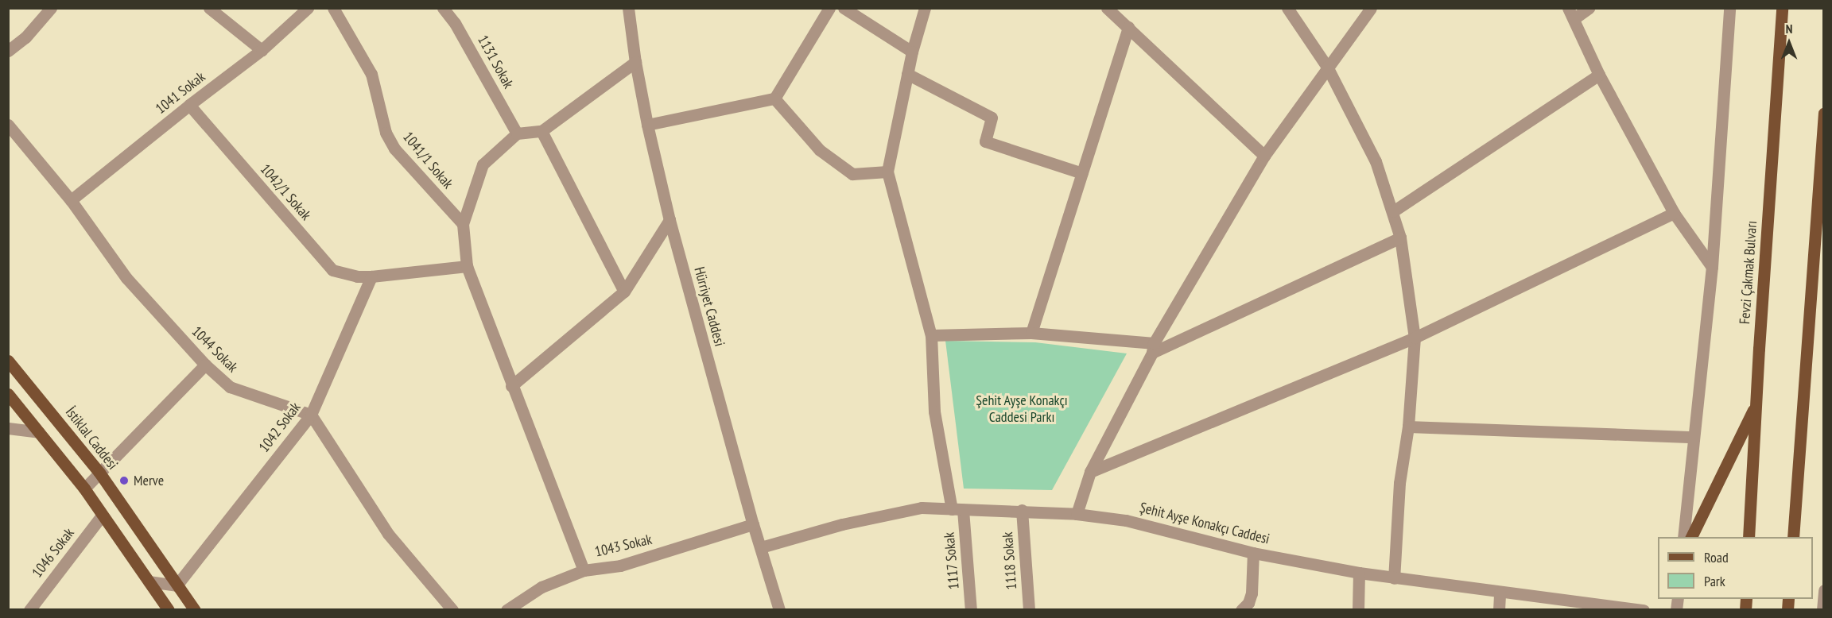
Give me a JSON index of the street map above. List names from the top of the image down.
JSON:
{
  "streets": {
    "main road": ["Fevzi Çakmak Bulvarı", "İstiklal Caddesi"],
    "street": [
      "1131 Sokak",
      "1041 Sokak",
      "1041/1 Sokak",
      "1042/1 Sokak",
      "Hürriyet Caddesi",
      "1044 Sokak",
      "1042 Sokak",
      "Şehit Ayşe Konakçı Caddesi",
      "1043 Sokak",
      "1046 Sokak",
      "1117 Sokak",
      "1118 Sokak"
    ]
  },
  "crossings": [
    ["1041 Sokak", "1042/1 Sokak"],
    ["1041 Sokak", "1044 Sokak"],
    ["1042/1 Sokak", "1042 Sokak"],
    ["Hürriyet Caddesi", "Şehit Ayşe Konakçı Caddesi"],
    ["Hürriyet Caddesi", "1043 Sokak"],
    ["1044 Sokak", "1042 Sokak"],
    ["1042 Sokak", "İstiklal Caddesi"],
    ["Şehit Ayşe Konakçı Caddesi", "1117 Sokak"],
    ["Şehit Ayşe Konakçı Caddesi", "1118 Sokak"]
  ],
  "parks": ["Şehit Ayşe Konakçı Caddesi Parkı"],
  "places": ["Merve"],
  "legend": ["Road", "Park"],
  "north": "top"
}
